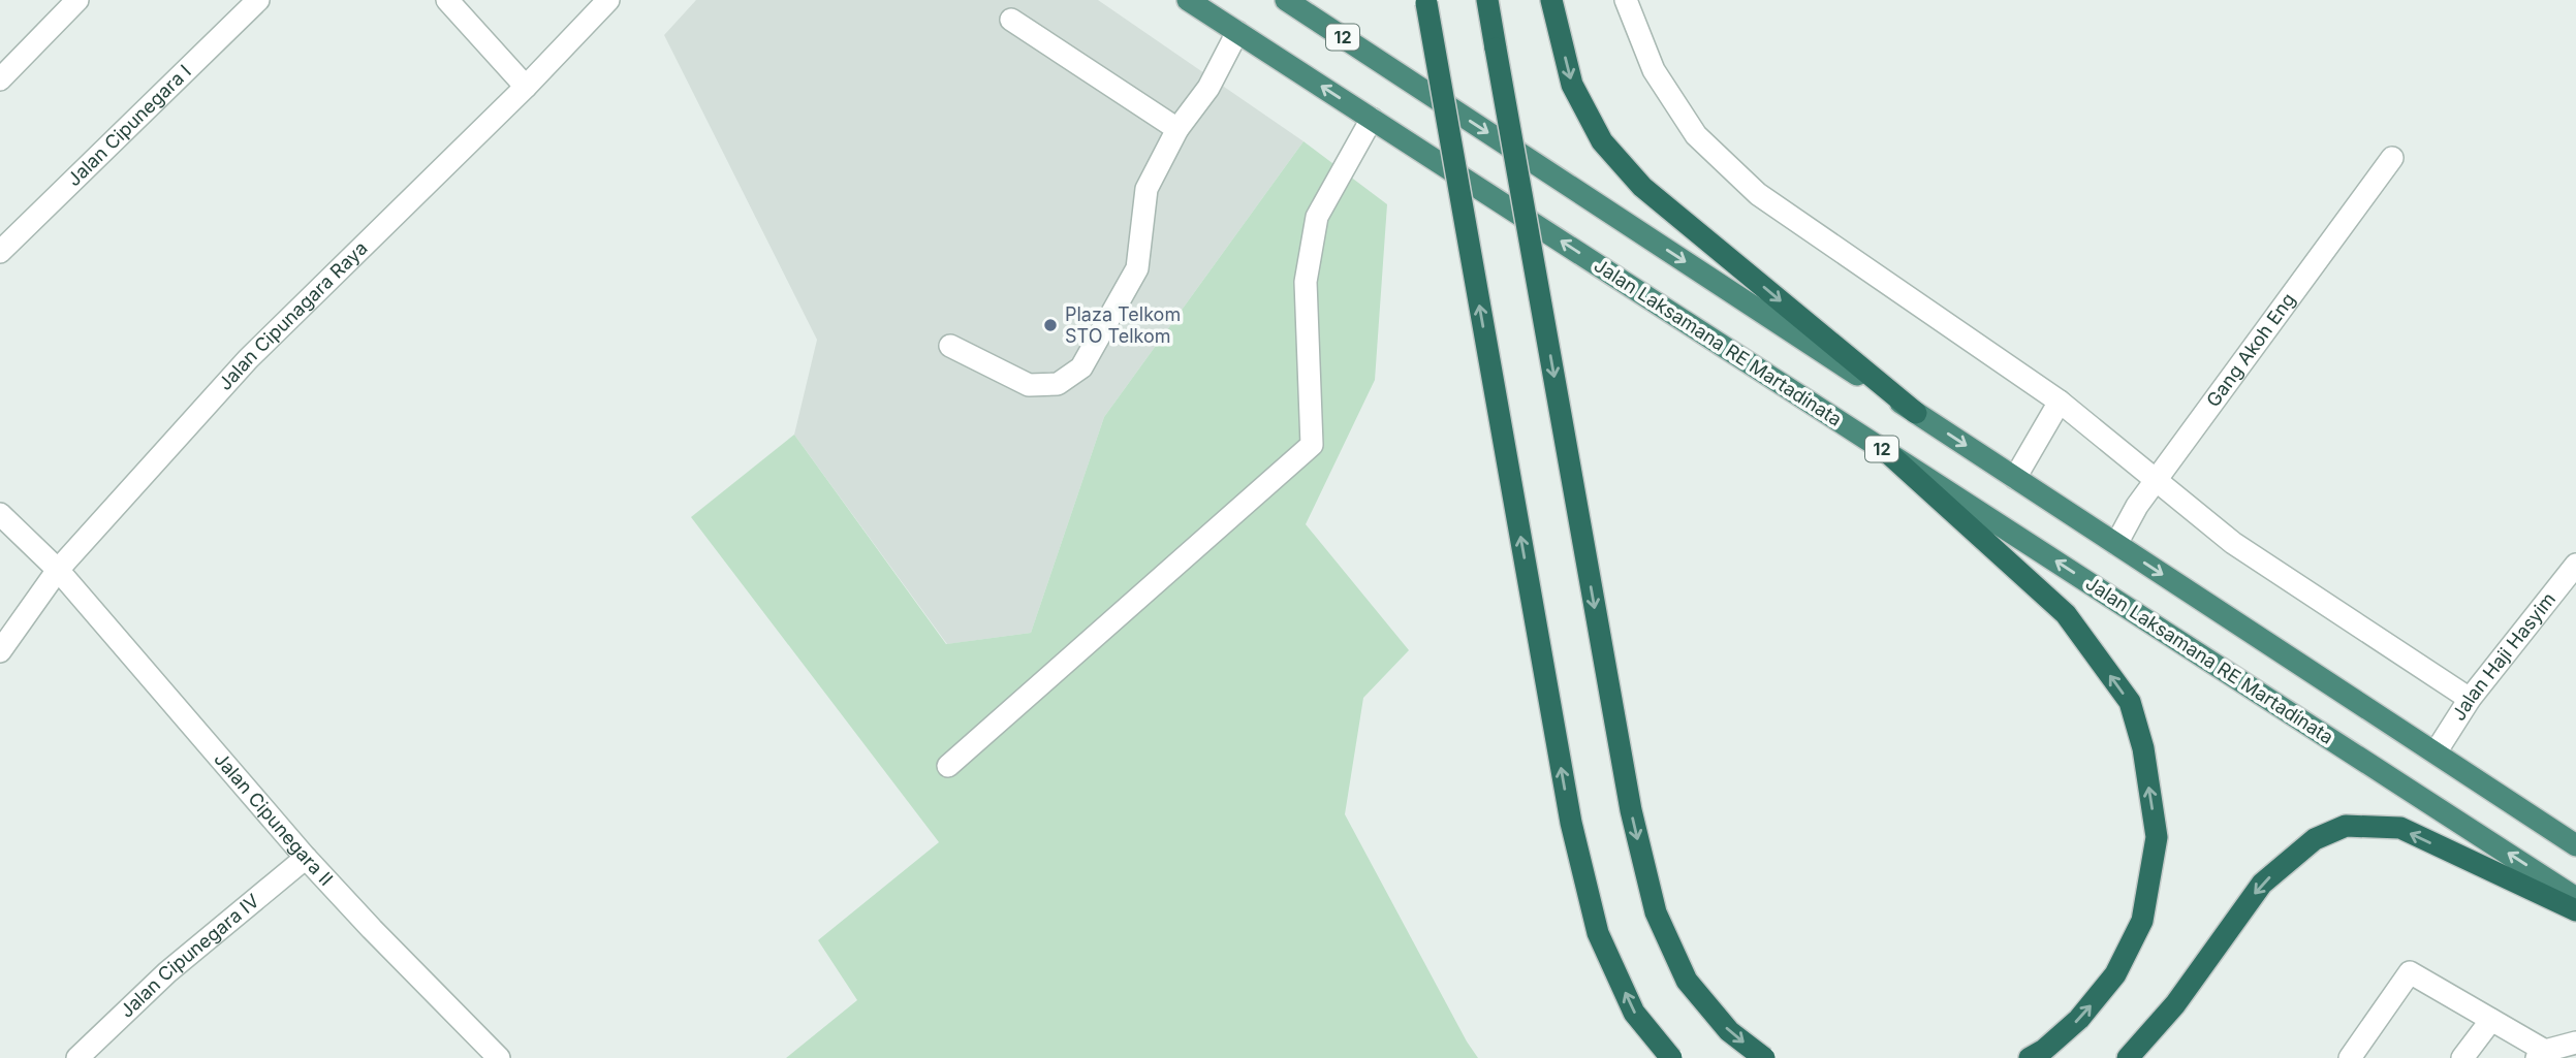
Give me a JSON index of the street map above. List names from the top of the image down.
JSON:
{
  "streets": {
    "highway": ["12", "Jalan Laksamana RE Martadinata"],
    "street": [
      "Jalan Cipunegara I",
      "Jalan Cipunagara Raya",
      "Gang Akoh Eng",
      "Jalan Haji Hasyim",
      "Jalan Cipunegara II",
      "Jalan Cipunegara IV"
    ]
  },
  "crossings": [
    ["12", "Gang Akoh Eng"],
    ["12", "Jalan Haji Hasyim"],
    ["Jalan Cipunagara Raya", "Jalan Cipunegara II"],
    ["Jalan Cipunegara II", "Jalan Cipunegara IV"]
  ],
  "places": ["Plaza Telkom STO Telkom"]
}
